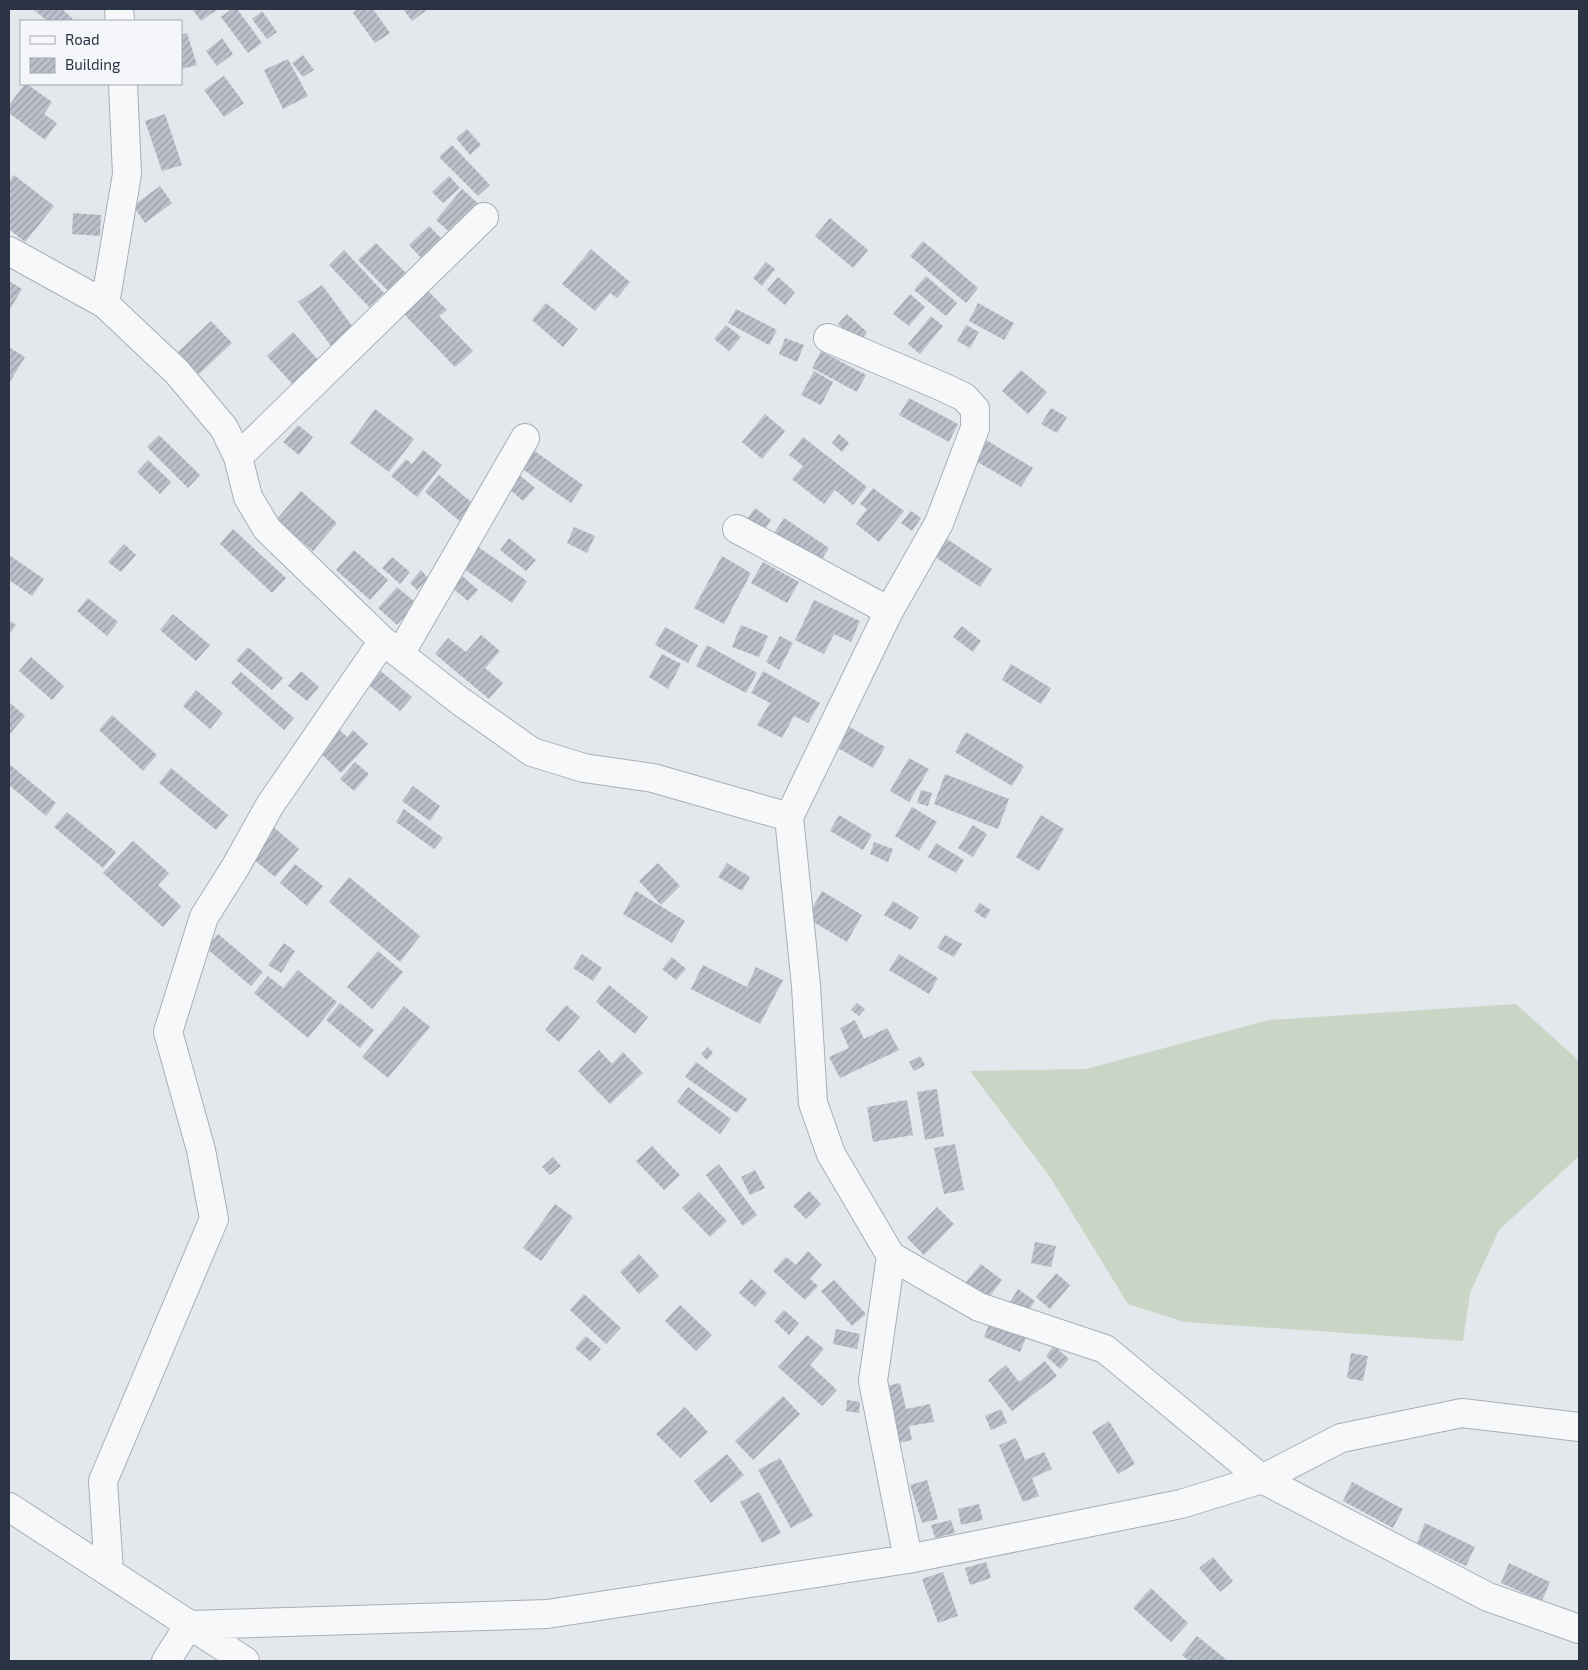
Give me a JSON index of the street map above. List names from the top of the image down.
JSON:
{
  "legend": ["Road", "Building"]
}
